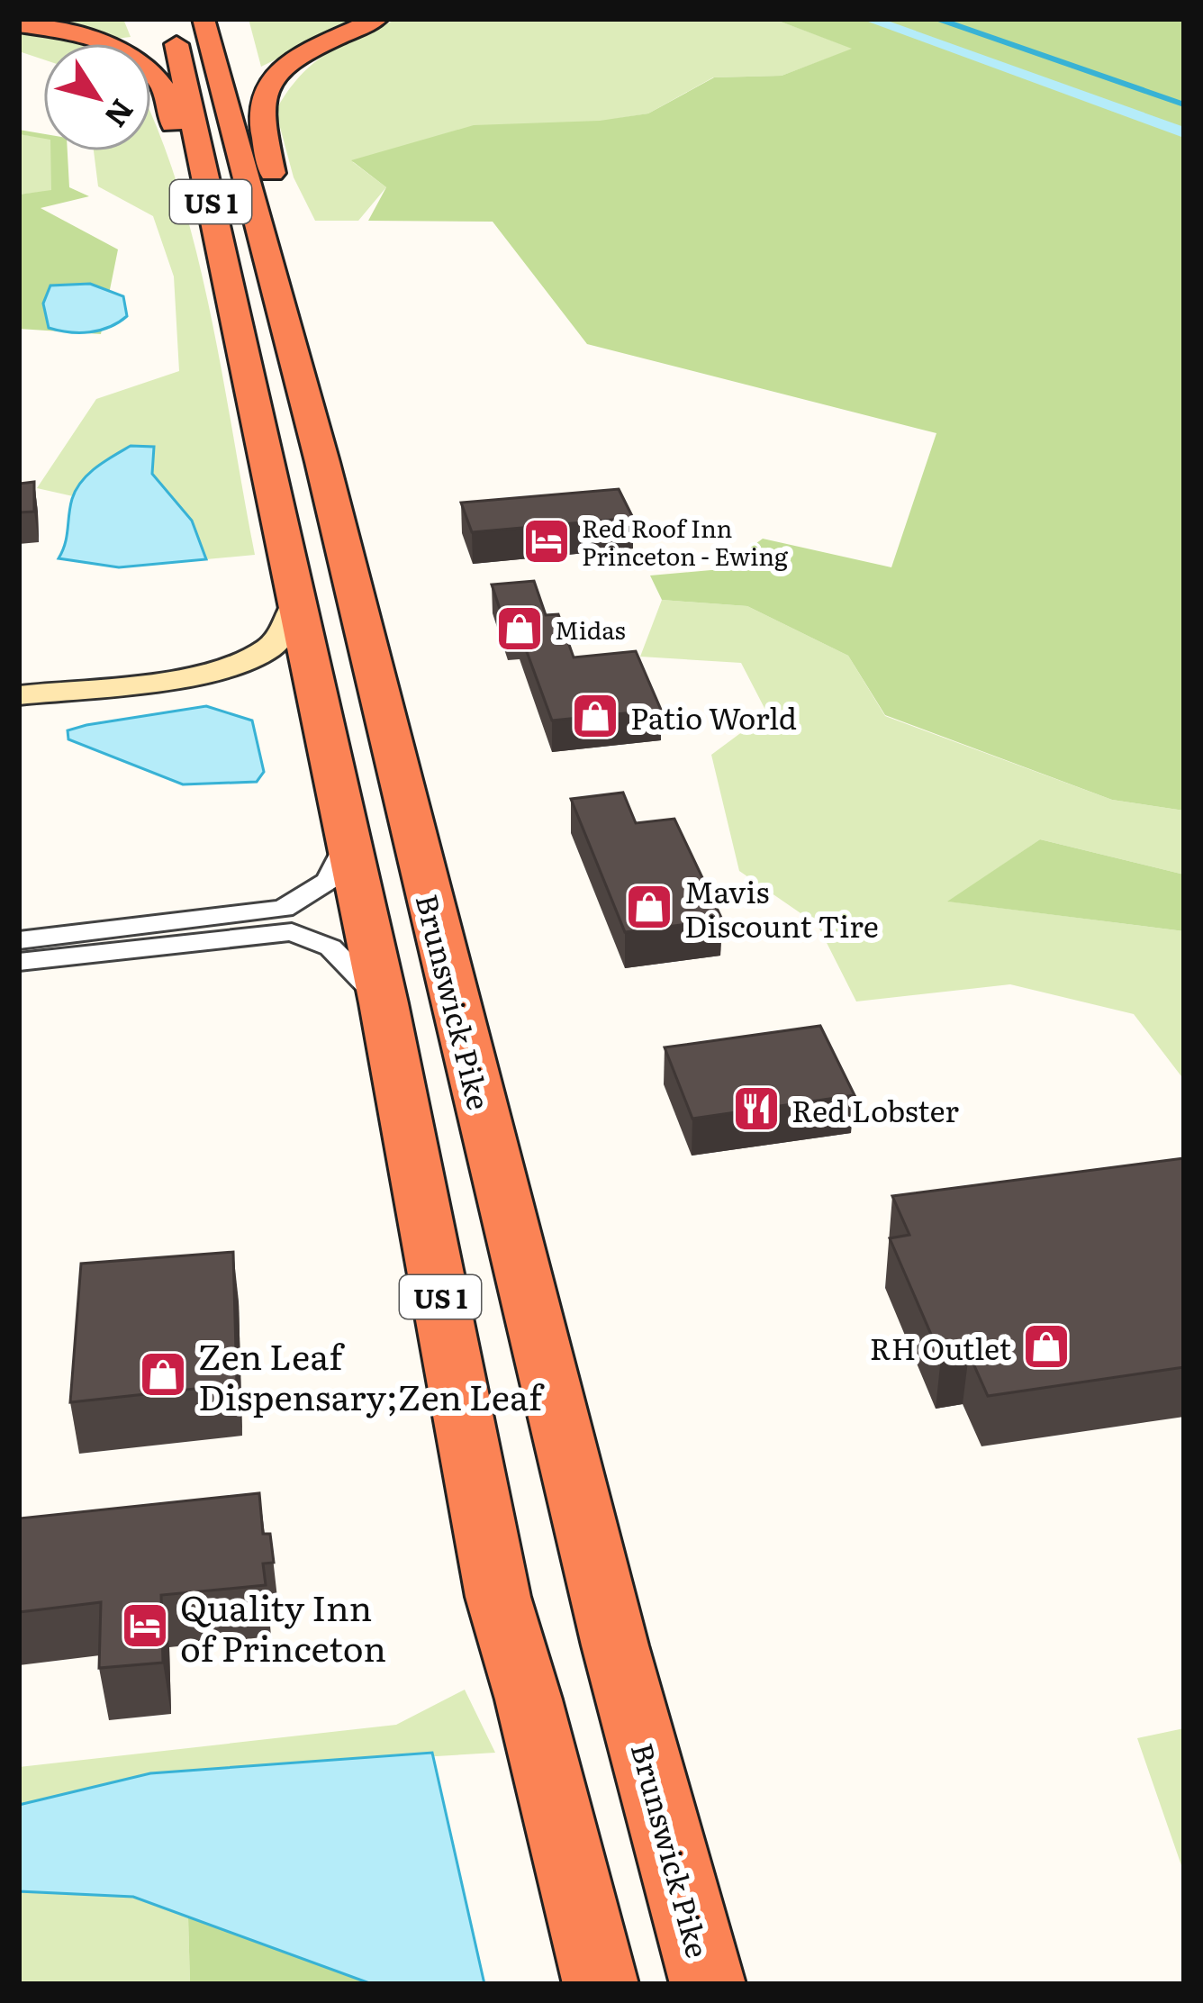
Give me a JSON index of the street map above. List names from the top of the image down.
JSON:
{
  "streets": {
    "highway": ["US 1", "Brunswick Pike"]
  },
  "places": {
    "hotel": ["Red Roof Inn Princeton - Ewing", "Quality Inn of Princeton"],
    "shop": [
      "Midas",
      "Patio World",
      "Mavis Discount Tire",
      "RH Outlet",
      "Zen Leaf Dispensary;Zen Leaf"
    ],
    "restaurant": ["Red Lobster"]
  },
  "north": "bottom right"
}
